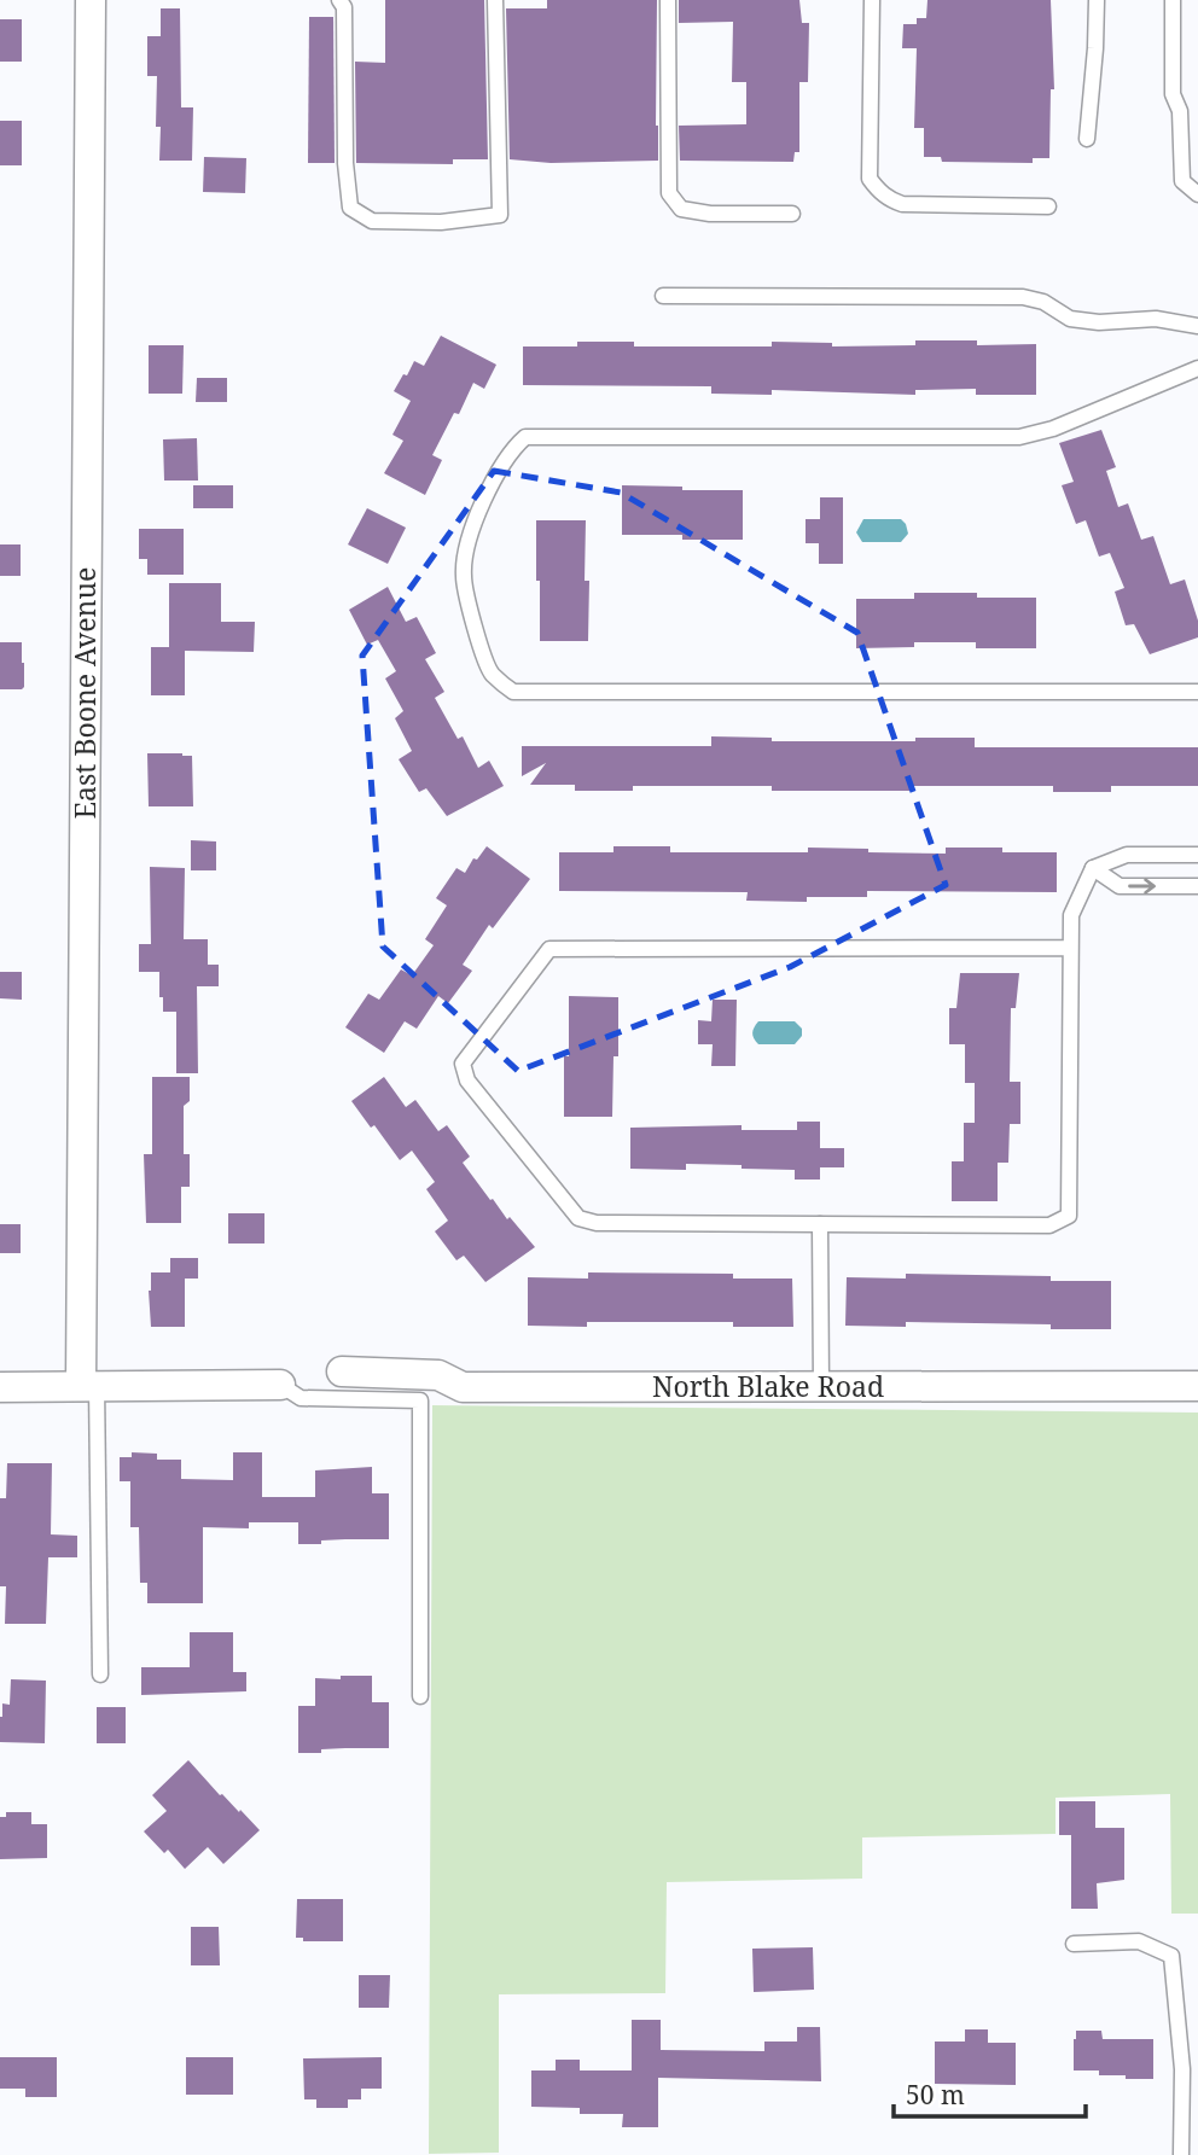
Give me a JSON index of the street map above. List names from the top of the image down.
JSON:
{
  "streets": {
    "street": ["East Boone Avenue", "North Blake Road"]
  },
  "scale_bar": "50 m"
}
